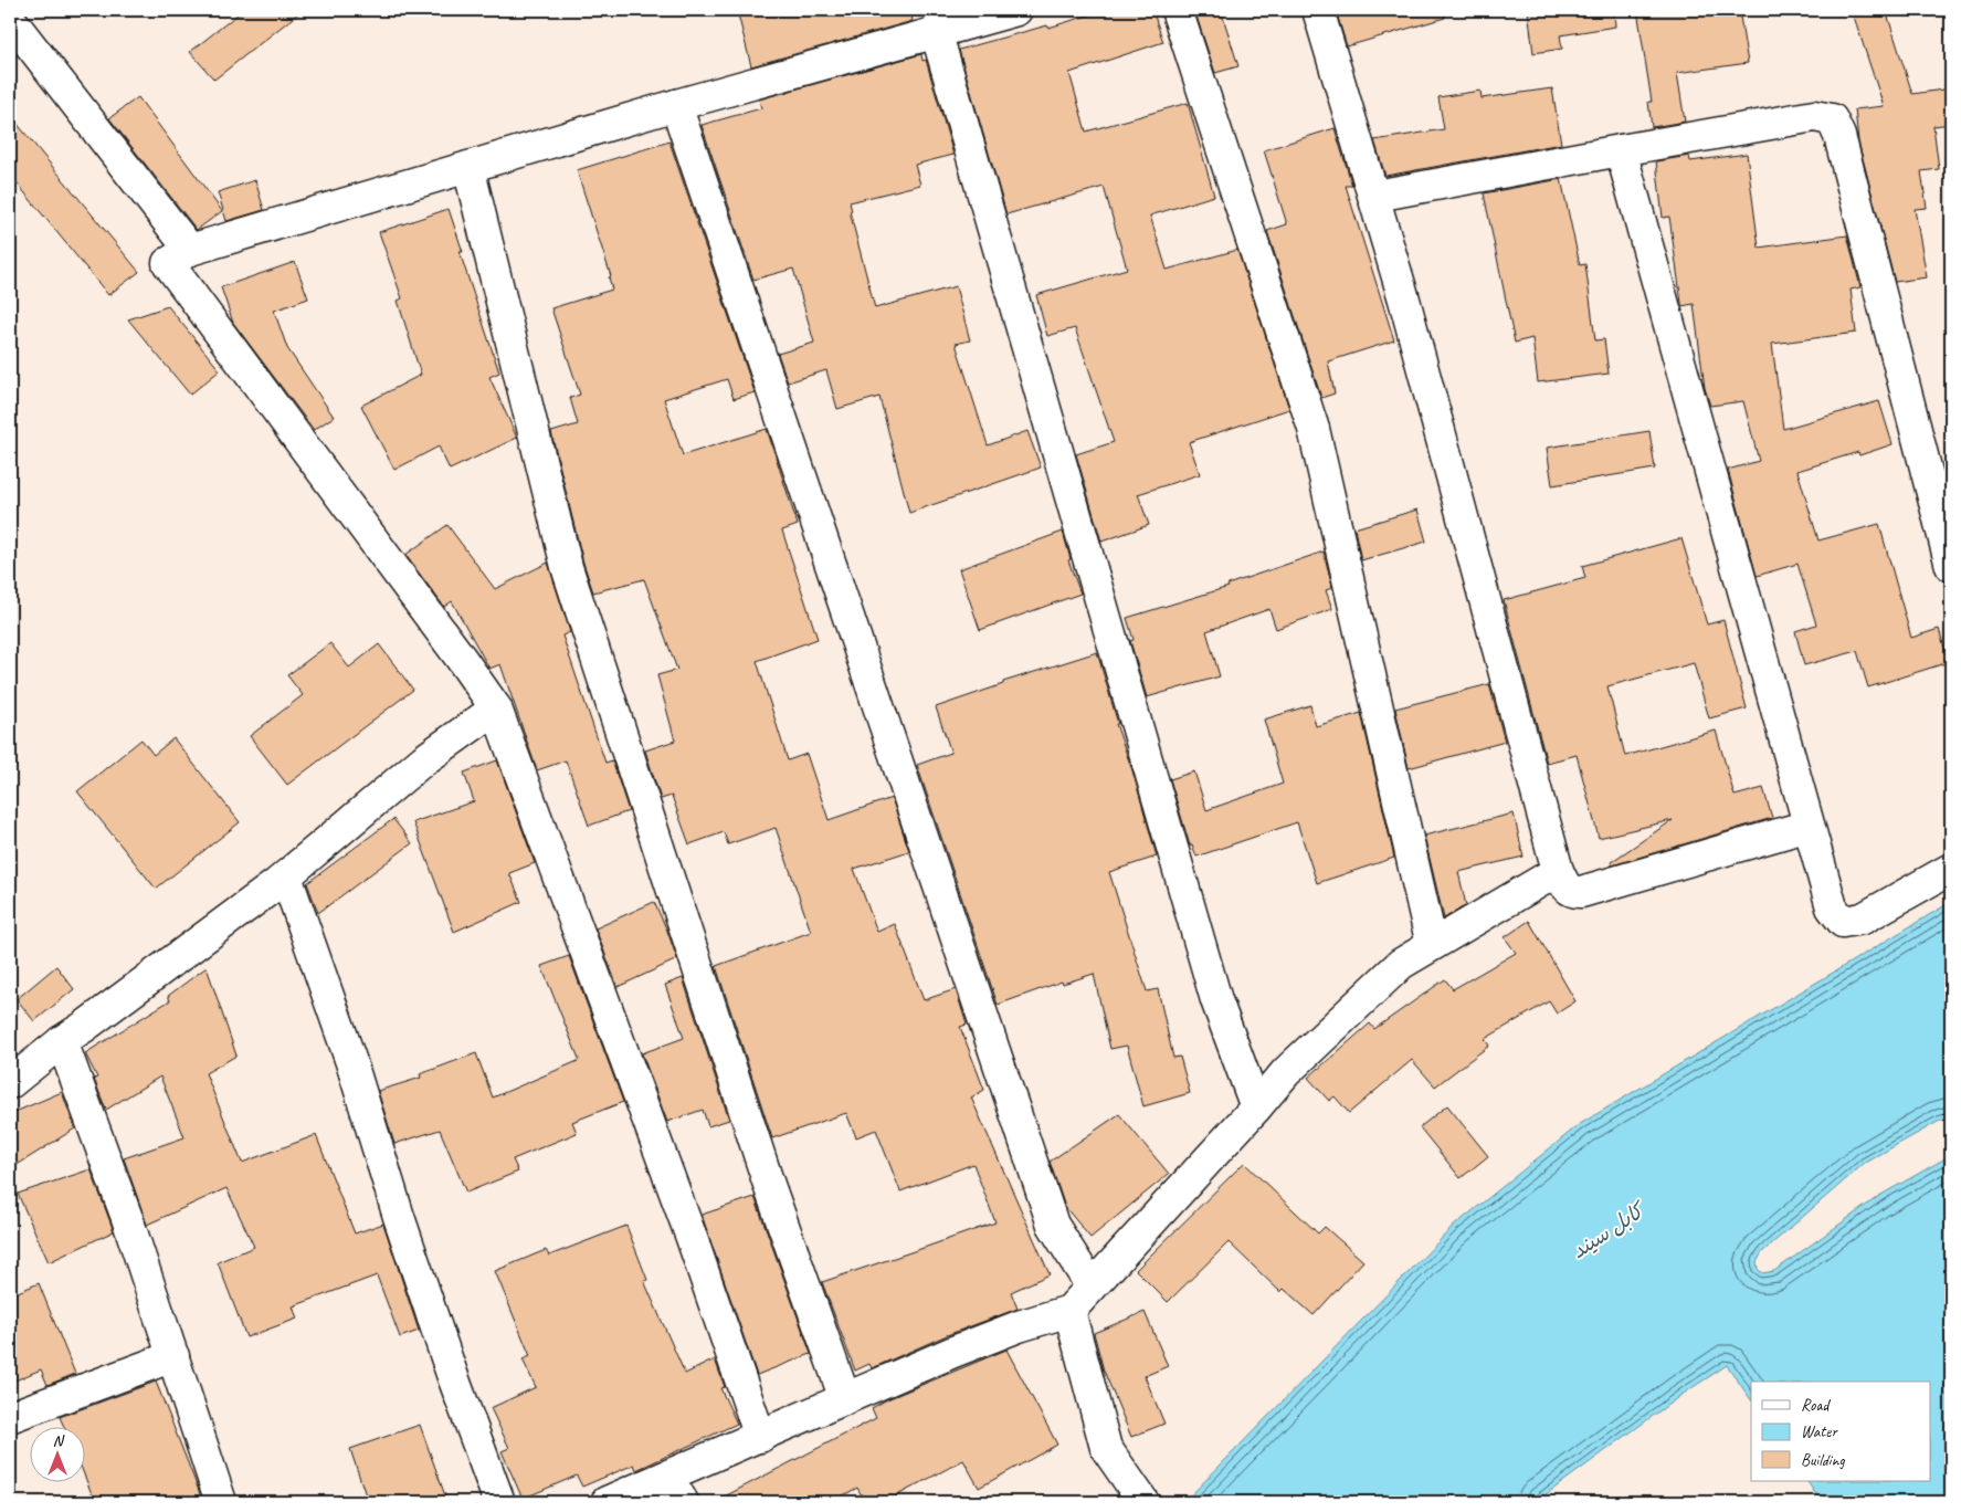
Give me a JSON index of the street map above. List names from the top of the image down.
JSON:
{
  "water": ["کابل سيند"],
  "legend": ["Road", "Water", "Building"],
  "north": "top"
}
